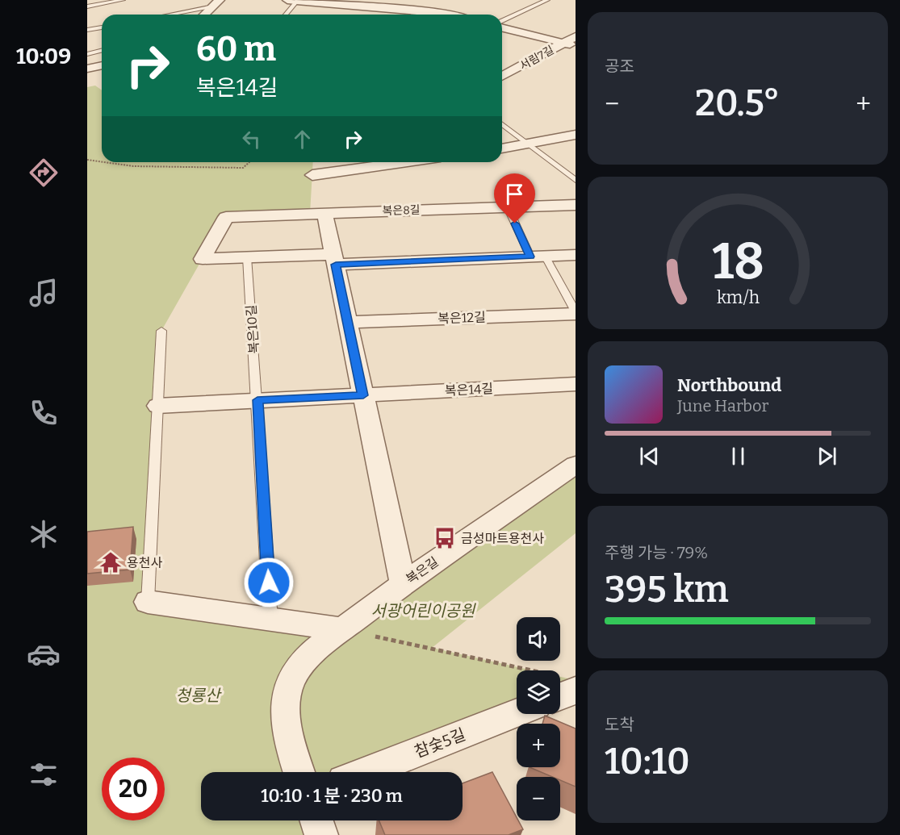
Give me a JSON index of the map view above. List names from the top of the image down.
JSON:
{
  "streets": {
    "street": [
      "서림7길",
      "복은8길",
      "복은12길",
      "복은14길",
      "복은길",
      "참숯5길"
    ],
    "lane": ["복은10길"]
  },
  "crossings": [
    ["복은8길", "복은10길"],
    ["복은10길", "복은14길"]
  ],
  "parks": ["서광어린이공원", "청룡산"],
  "places": {
    "bus stop": ["금성마트용천사"],
    "temple": ["용천사"]
  },
  "page": {
    "tabs": "10:09",
    "tile": [
      "공조",
      ["주행 가능 · 79%", "395 km"],
      ["도착", "10:10"]
    ],
    "turn": ["60 m", "복은14길"],
    "heat": ["−", "20.5°", "+"],
    "song": ["Northbound", "June Harbor"],
    "map_buttons": ["+", "−"],
    "limit": "20",
    "trip": "10:10 · 1 분 · 230 m",
    "gauge": ["18", "km/h"]
  }
}
